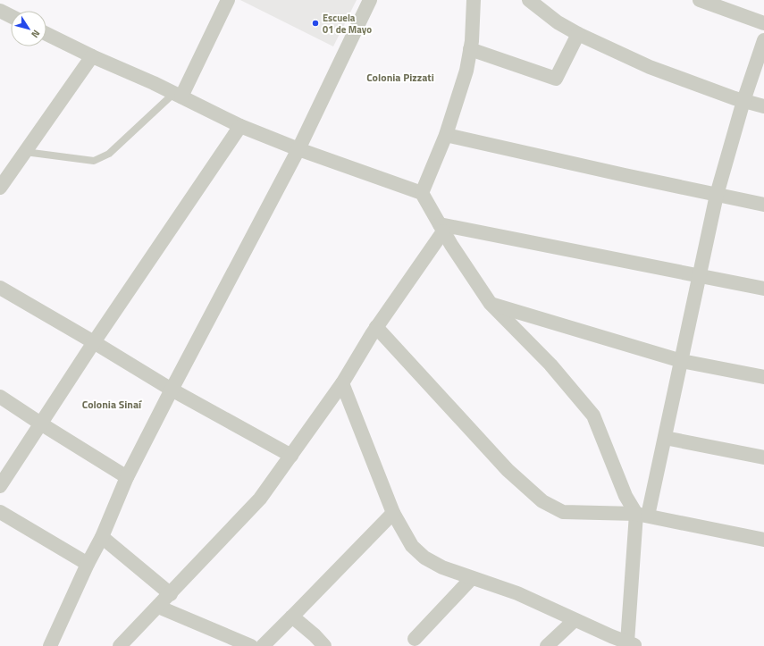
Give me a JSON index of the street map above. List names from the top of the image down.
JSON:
{
  "districts": ["Colonia Pizzati", "Colonia Sinaí"],
  "places": ["Escuela 01 de Mayo"],
  "north": "bottom right"
}
